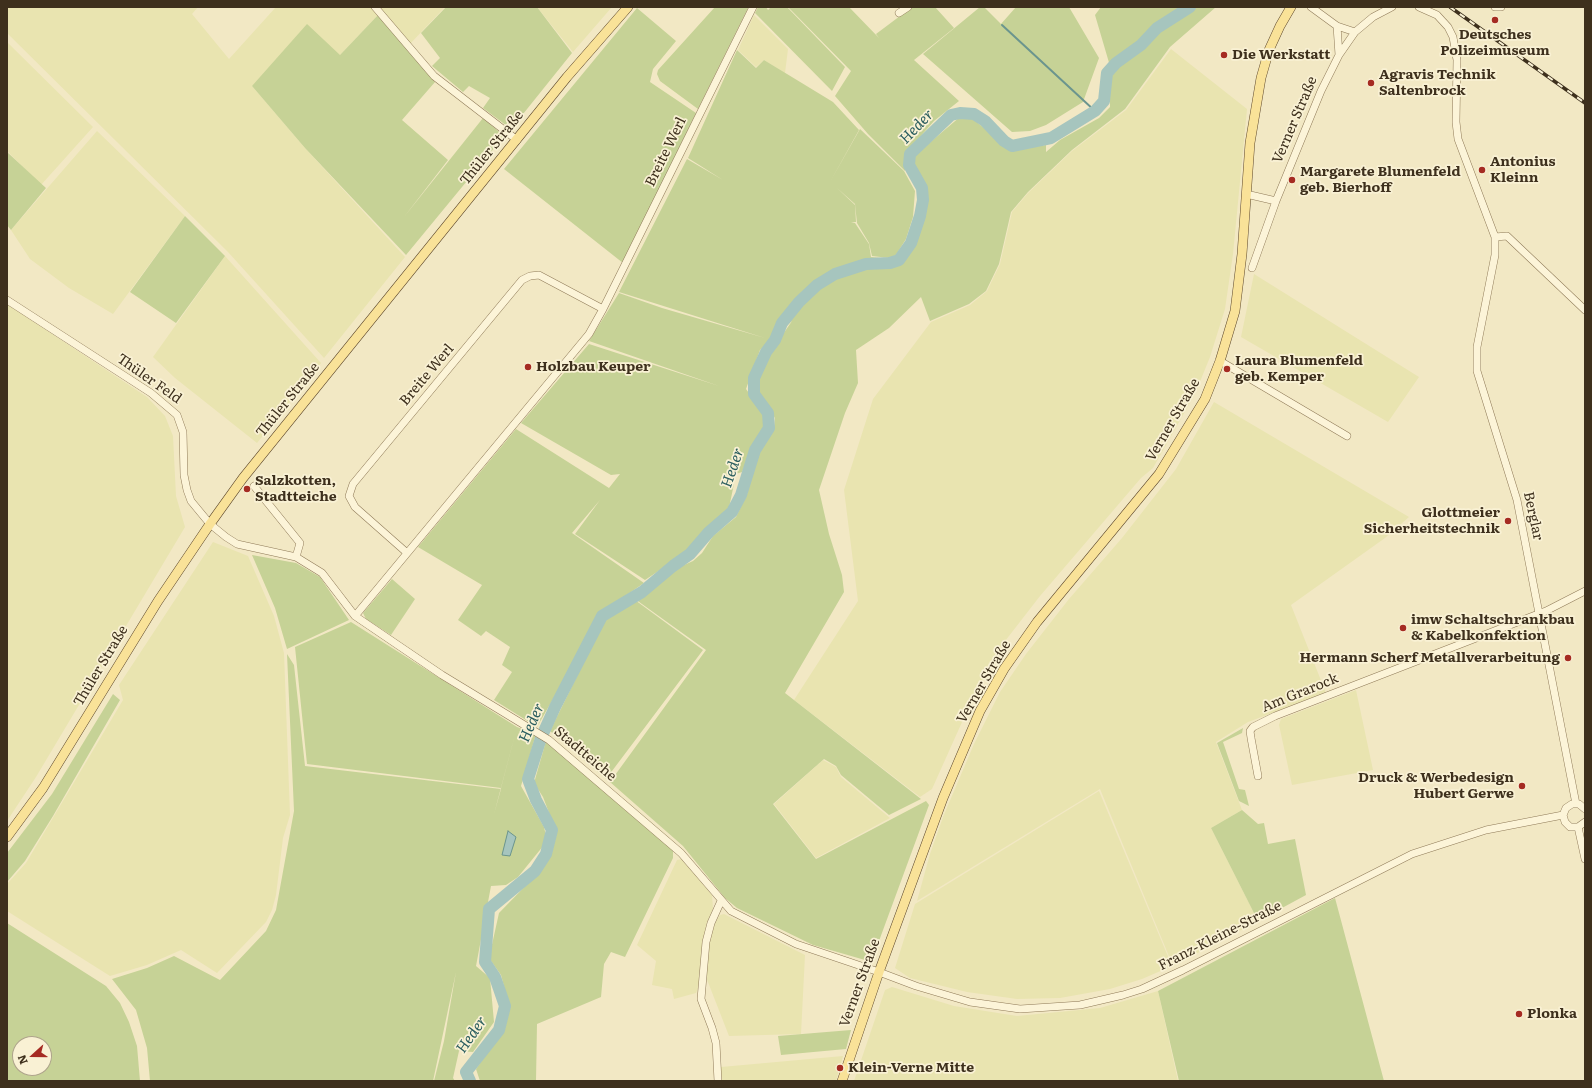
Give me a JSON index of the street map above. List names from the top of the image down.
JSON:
{
  "streets": {
    "main road": ["Verner Straße", "Thüler Straße"],
    "street": [
      "Breite Werl",
      "Thüler Feld",
      "Berglar",
      "Am Grarock",
      "Stadtteiche",
      "Franz-Kleine-Straße"
    ]
  },
  "crossings": [
    ["Verner Straße", "Stadtteiche"],
    ["Verner Straße", "Franz-Kleine-Straße"],
    ["Thüler Straße", "Thüler Feld"],
    ["Thüler Straße", "Stadtteiche"],
    ["Breite Werl", "Stadtteiche"],
    ["Thüler Feld", "Stadtteiche"],
    ["Berglar", "Am Grarock"],
    ["Stadtteiche", "Franz-Kleine-Straße"]
  ],
  "water": ["Heder"],
  "places": [
    "Deutsches Polizeimuseum",
    "Die Werkstatt",
    "Agravis Technik Saltenbrock",
    "Antonius Kleinn",
    "Margarete Blumenfeld geb. Bierhoff",
    "Holzbau Keuper",
    "Laura Blumenfeld geb. Kemper",
    "Salzkotten, Stadtteiche",
    "Glottmeier Sicherheitstechnik",
    "imw Schaltschrankbau & Kabelkonfektion",
    "Hermann Scherf Metallverarbeitung",
    "Druck & Werbedesign Hubert Gerwe",
    "Plonka",
    "Klein-Verne Mitte"
  ],
  "north": "left"
}
